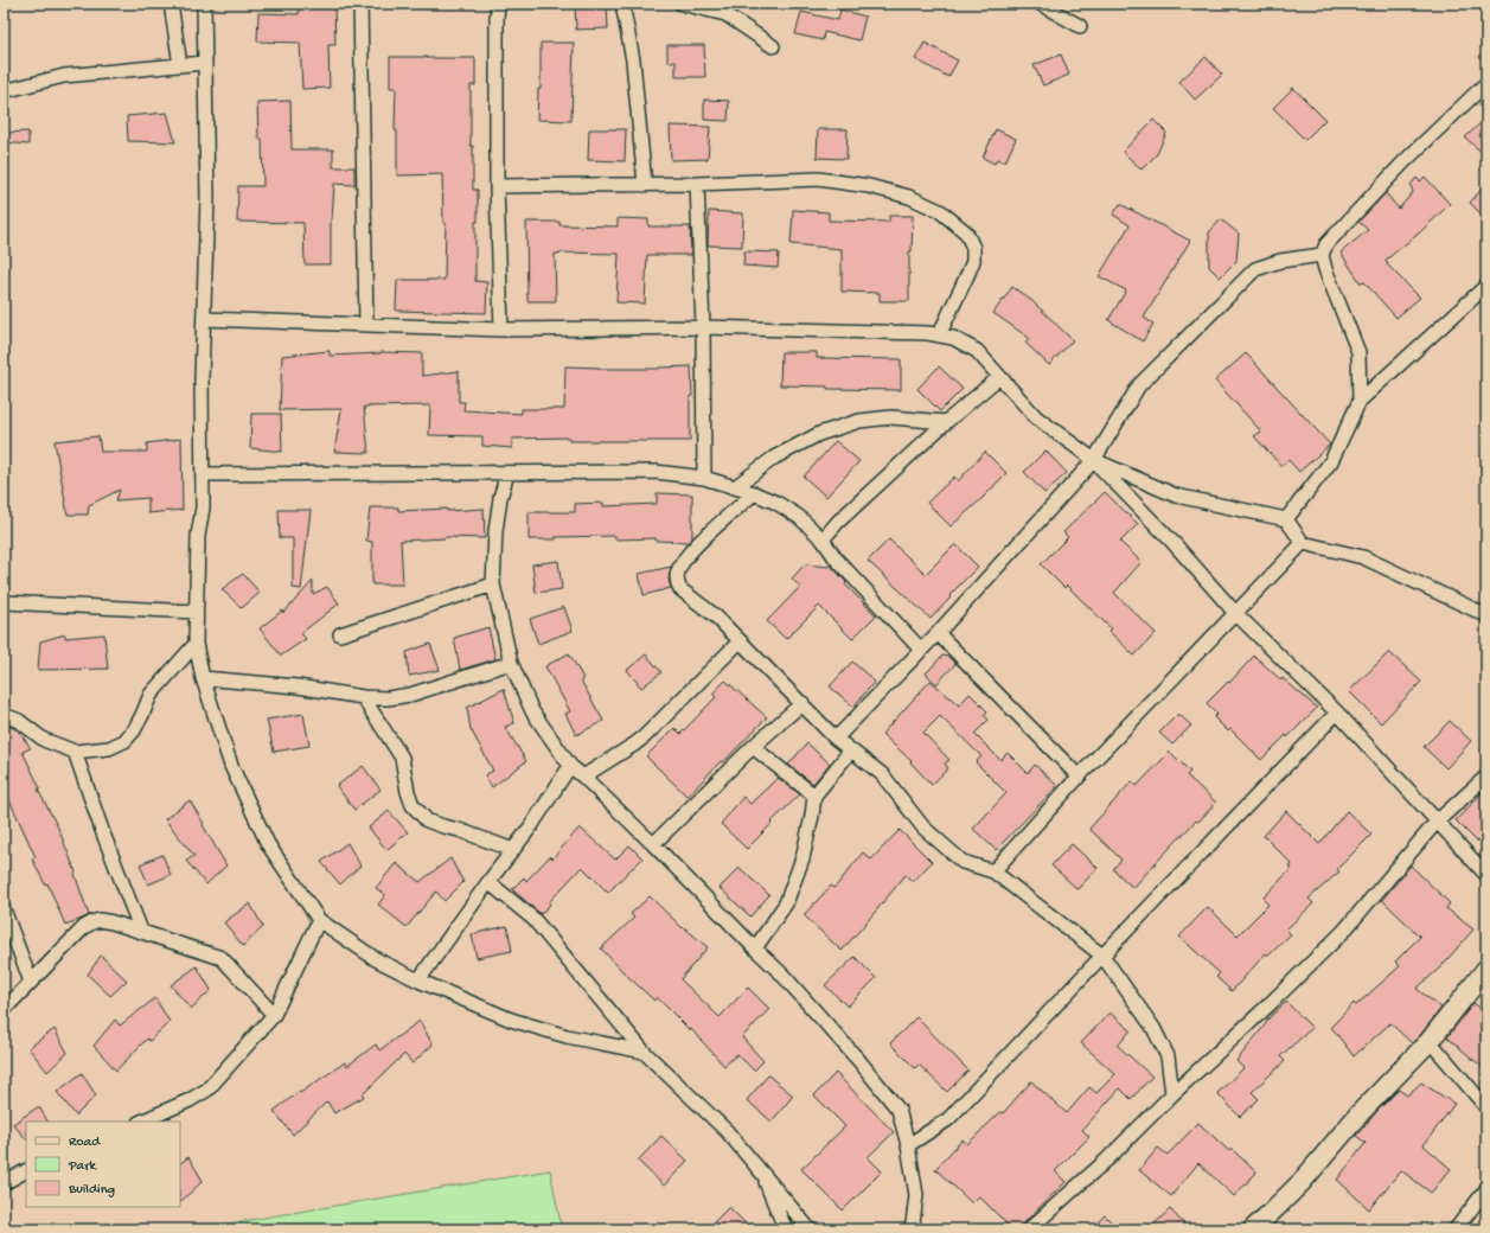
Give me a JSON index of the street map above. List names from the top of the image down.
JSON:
{
  "legend": ["Road", "Park", "Building"]
}
